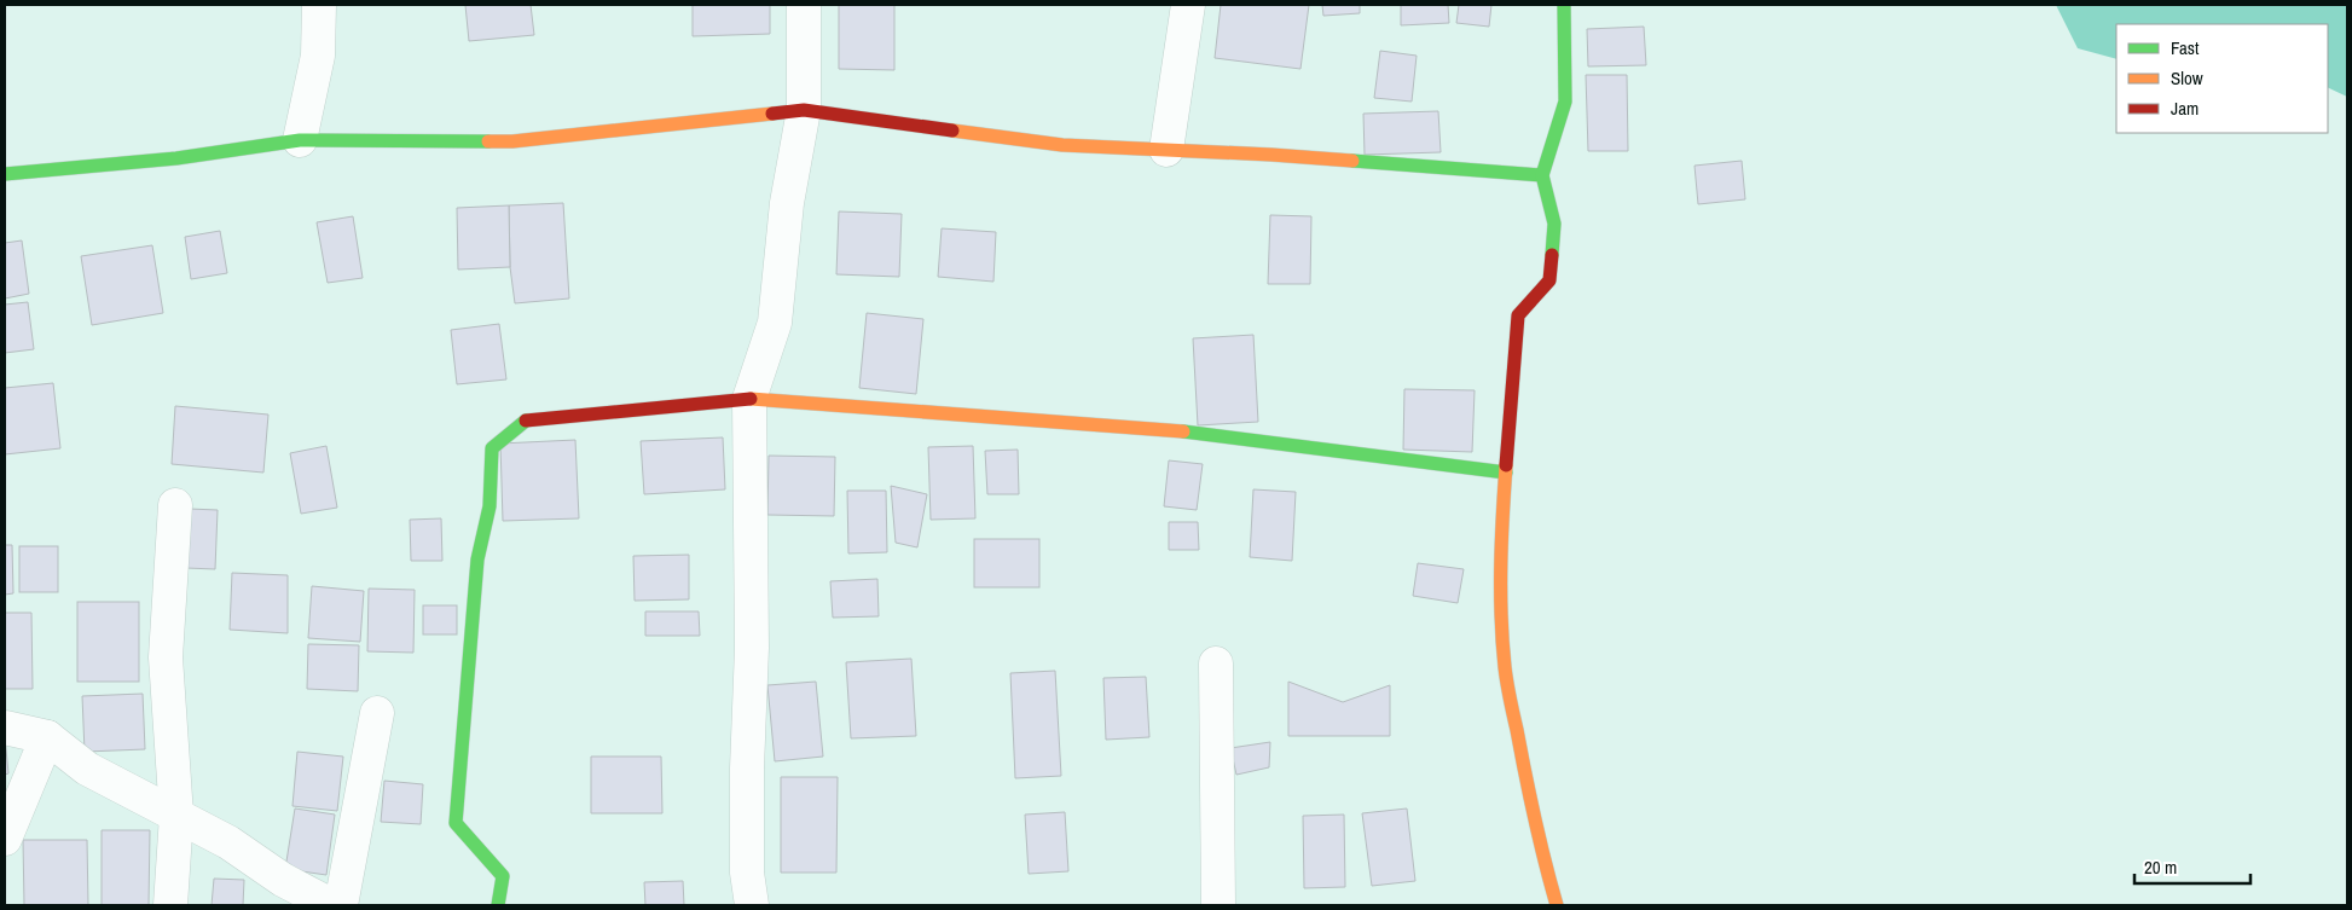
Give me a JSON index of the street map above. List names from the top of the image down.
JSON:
{
  "legend": ["Fast", "Slow", "Jam"],
  "scale_bar": "20 m"
}
